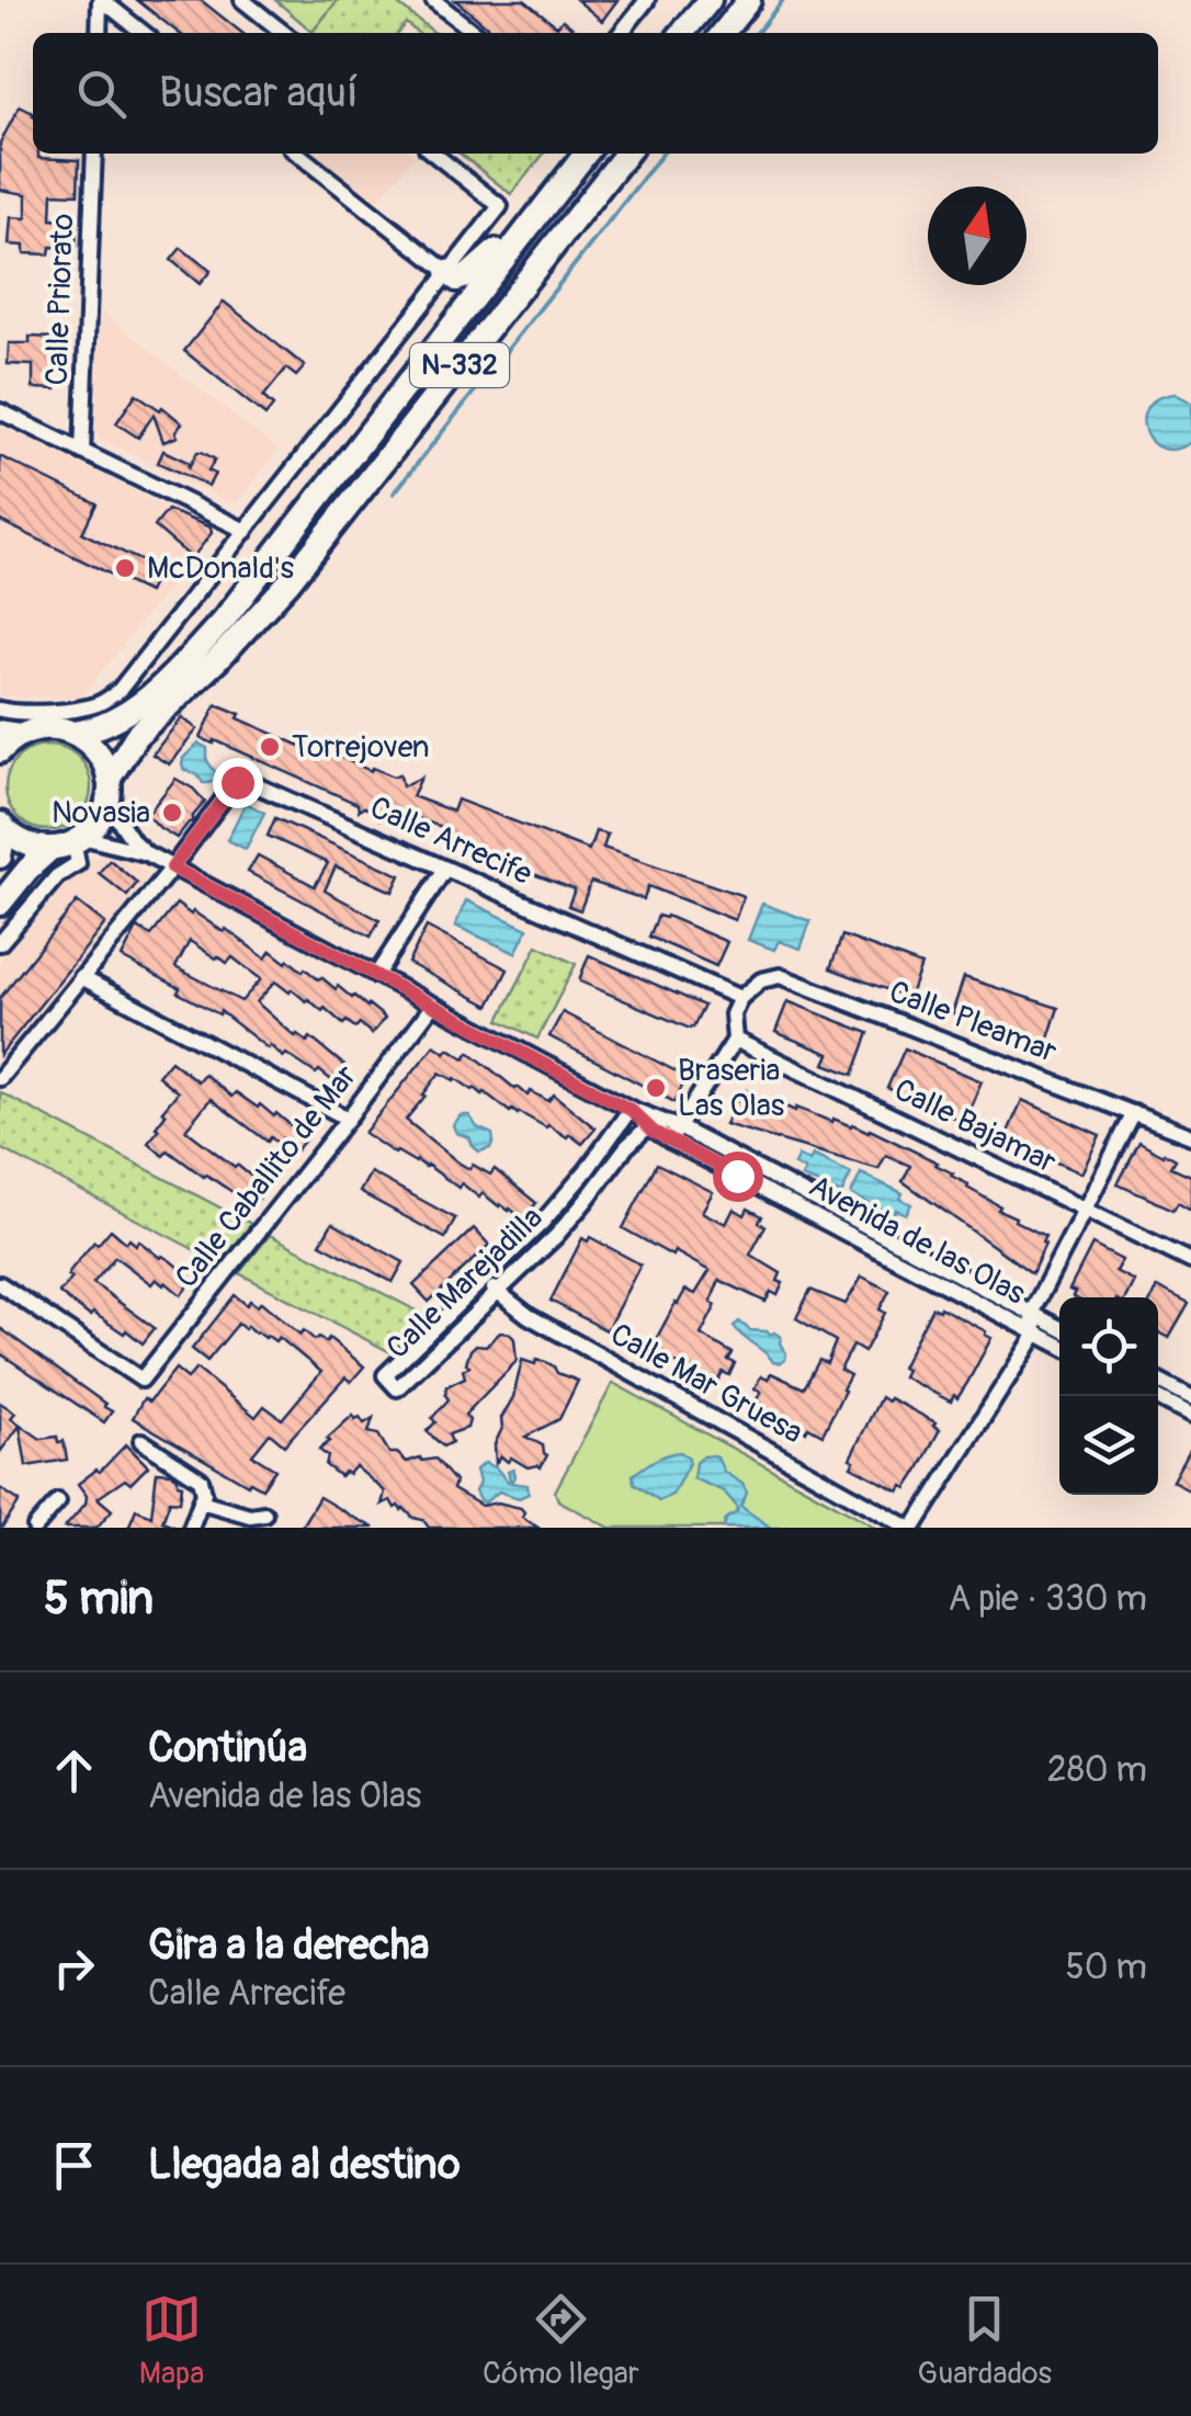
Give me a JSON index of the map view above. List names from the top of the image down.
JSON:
{
  "streets": {
    "highway": ["N-332"],
    "street": [
      "Calle Priorato",
      "Calle Arrecife",
      "Calle Pleamar",
      "Calle Bajamar",
      "Calle Caballito de Mar",
      "Avenida de las Olas",
      "Calle Marejadilla",
      "Calle Mar Gruesa"
    ]
  },
  "crossings": [
    ["N-332", "Avenida de las Olas"],
    ["Calle Arrecife", "Calle Pleamar"],
    ["Calle Arrecife", "Avenida de las Olas"],
    ["Calle Caballito de Mar", "Avenida de las Olas"],
    ["Avenida de las Olas", "Calle Marejadilla"],
    ["Calle Marejadilla", "Calle Mar Gruesa"]
  ],
  "places": [
    "McDonald's",
    "Torrejoven",
    "Novasia",
    "Braseria Las Olas"
  ],
  "north": "top",
  "page": {
    "search": "Buscar aquí",
    "heading": ["5 min", "A pie · 330 m"],
    "list": [
      ["Continúa", "Avenida de las Olas", "280 m"],
      ["Gira a la derecha", "Calle Arrecife", "50 m"],
      "Llegada al destino"
    ],
    "nav": ["Mapa", "Cómo llegar", "Guardados"]
  }
}
